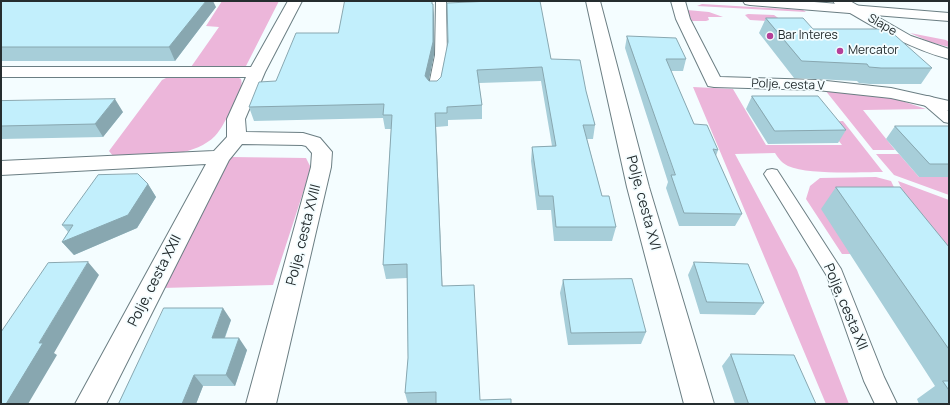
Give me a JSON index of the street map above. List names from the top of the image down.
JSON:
{
  "streets": {
    "street": [
      "Slape",
      "Polje, cesta V",
      "Polje, cesta XVI",
      "Polje, cesta XVIII",
      "Polje, cesta XXII"
    ],
    "lane": ["Polje, cesta XII"]
  },
  "crossings": [
    ["Polje, cesta XVIII", "Polje, cesta XXII"]
  ],
  "places": ["Bar Interes", "Mercator"]
}
